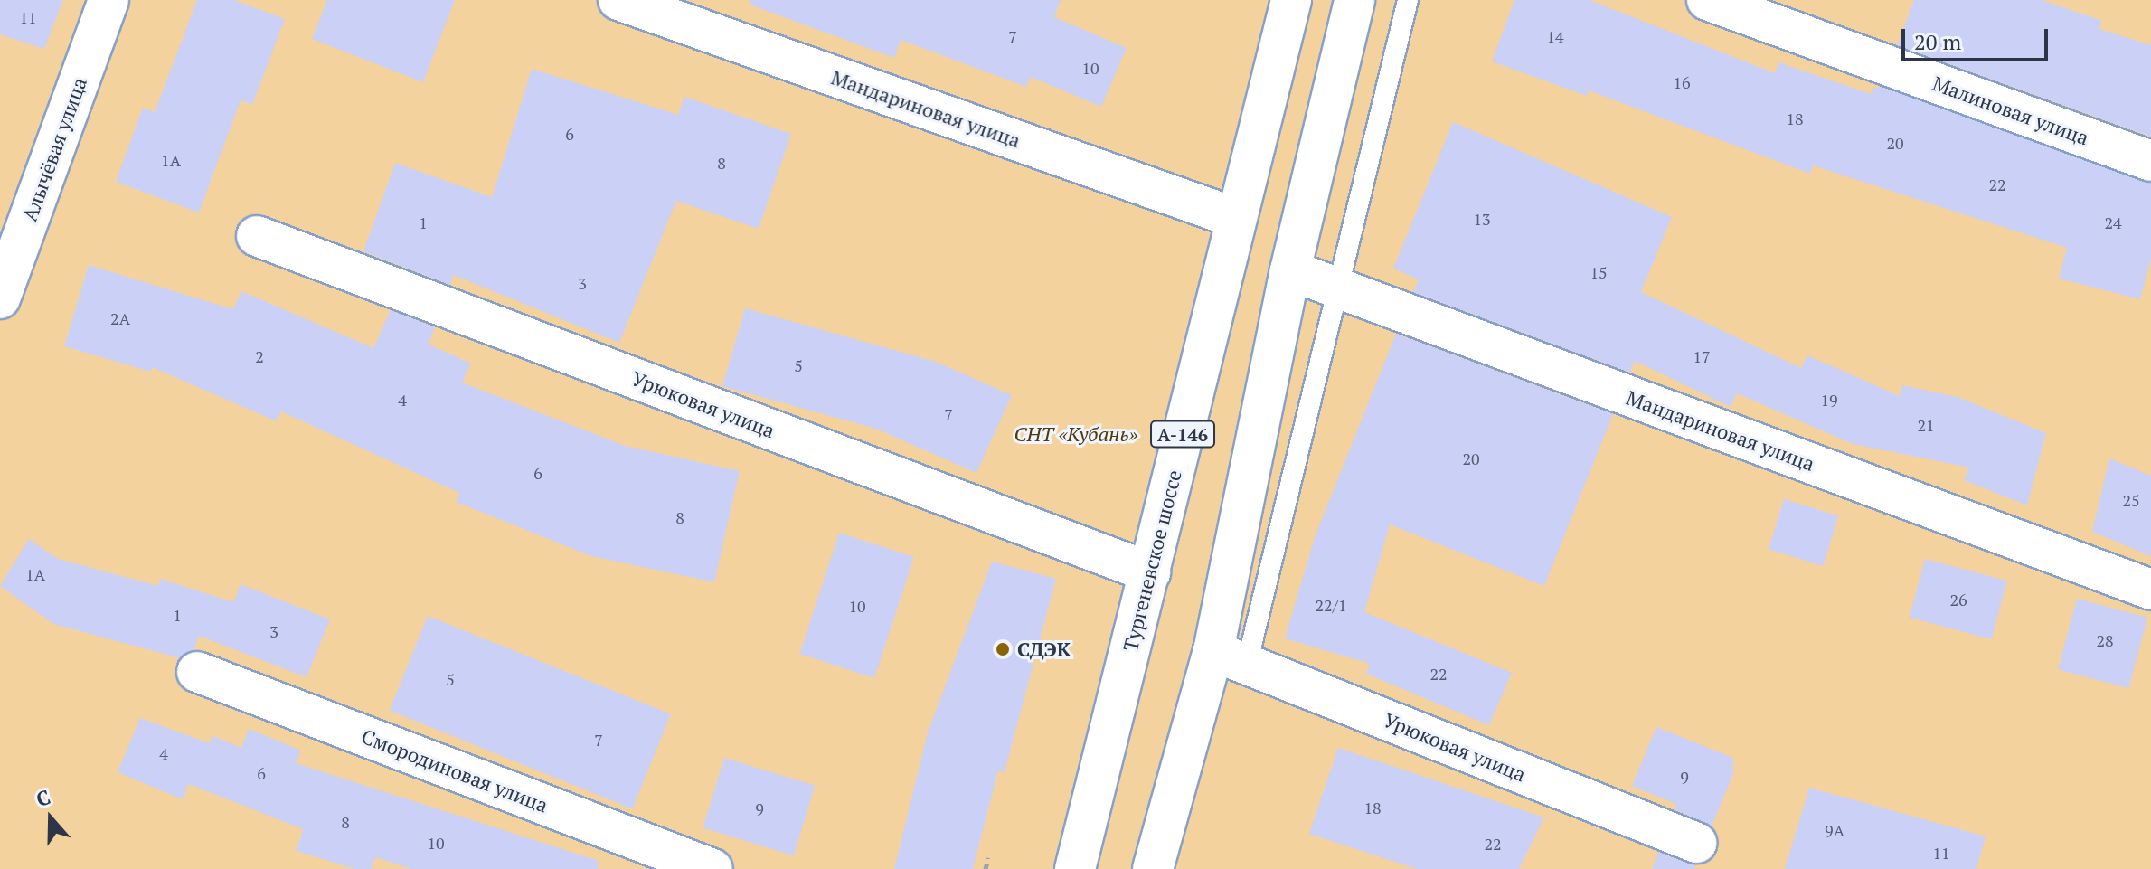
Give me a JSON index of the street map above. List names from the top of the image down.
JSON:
{
  "streets": {
    "main road": [
      "Мандариновая улица",
      "Малиновая улица",
      "Алычёвая улица",
      "Урюковая улица",
      "А-146",
      "Тургеневское шоссе",
      "Смородиновая улица"
    ]
  },
  "crossings": [
    ["Мандариновая улица", "Тургеневское шоссе"],
    ["Урюковая улица", "Тургеневское шоссе"]
  ],
  "parks": ["СНТ «Кубань»"],
  "places": ["СДЭК"],
  "house_numbers": [
    "11",
    "7",
    "14",
    "10",
    "16",
    "18",
    "6",
    "20",
    "1А",
    "8",
    "22",
    "13",
    "1",
    "24",
    "15",
    "3",
    "2А",
    "2",
    "17",
    "5",
    "4",
    "19",
    "7",
    "21",
    "20",
    "6",
    "25",
    "8",
    "1А",
    "26",
    "22/1",
    "10",
    "1",
    "3",
    "28",
    "22",
    "5",
    "7",
    "4",
    "6",
    "9",
    "18",
    "9",
    "8",
    "9А",
    "10",
    "22",
    "11"
  ],
  "scale_bar": "20 m",
  "north": "top"
}
